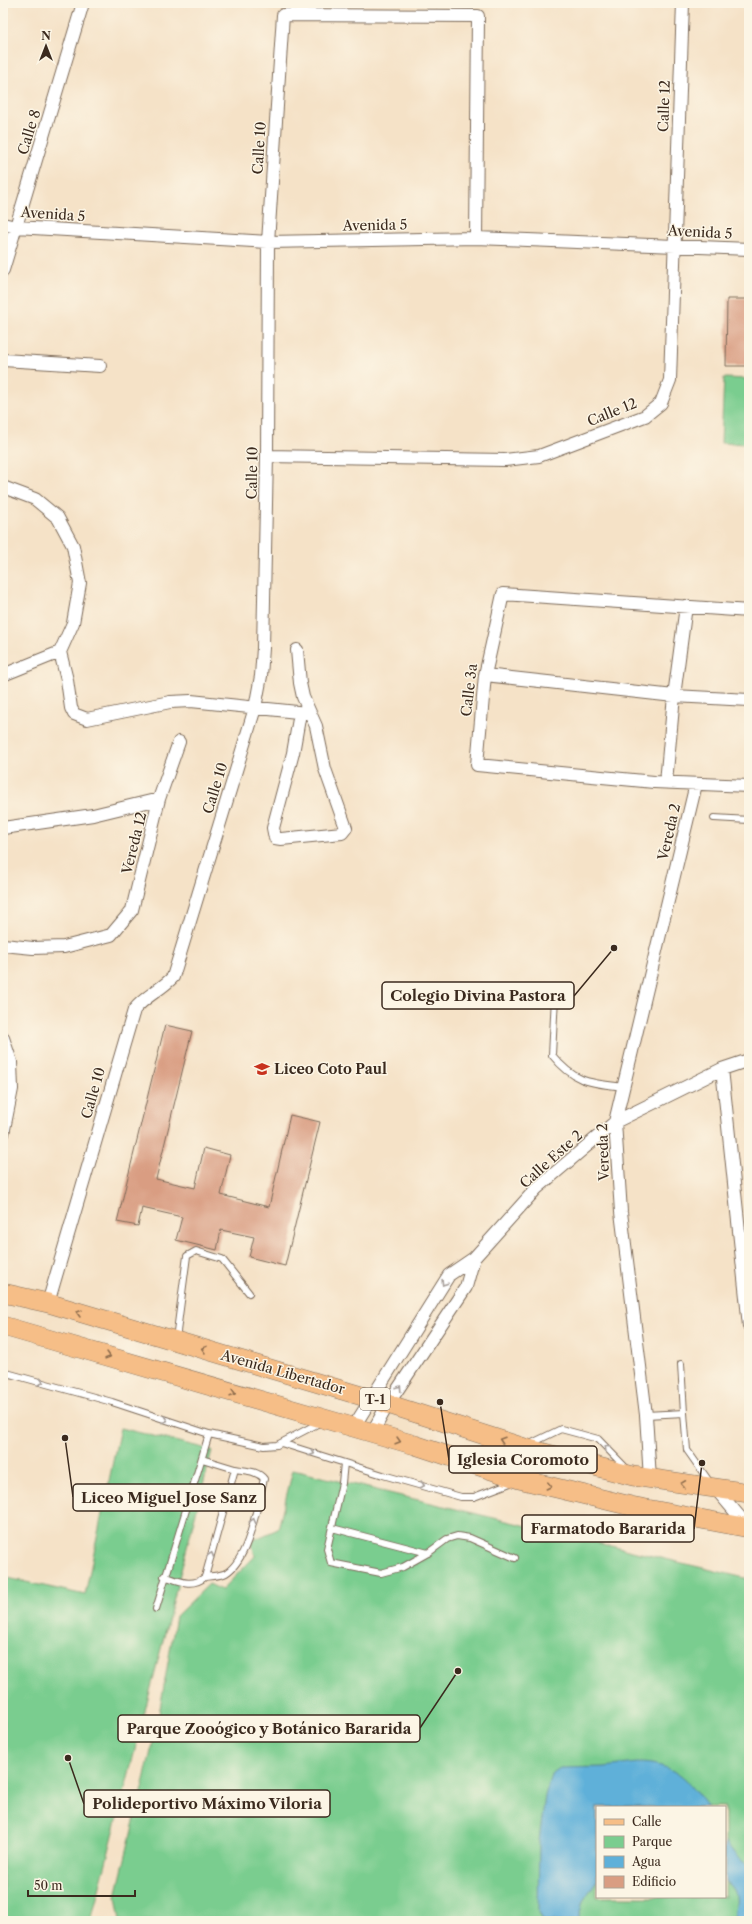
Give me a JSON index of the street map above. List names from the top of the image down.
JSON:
{
  "streets": {
    "main road": ["Avenida Libertador", "T-1"],
    "street": [
      "Calle 12",
      "Calle 8",
      "Calle 10",
      "Avenida 5",
      "Calle 3a",
      "Vereda 2",
      "Vereda 12",
      "Calle Este 2"
    ]
  },
  "crossings": [
    ["Calle 12", "Calle 10"],
    ["Calle 12", "Avenida 5"],
    ["Calle 8", "Avenida 5"],
    ["Calle 10", "Avenida 5"],
    ["Calle 10", "Avenida Libertador"],
    ["Calle 3a", "Vereda 2"],
    ["Vereda 2", "Calle Este 2"],
    ["Vereda 2", "Avenida Libertador"],
    ["Calle Este 2", "Avenida Libertador"],
    ["Calle Este 2", "T-1"]
  ],
  "places": {
    "other": [
      "Colegio Divina Pastora",
      "Iglesia Coromoto",
      "Liceo Miguel Jose Sanz",
      "Farmatodo Bararida",
      "Parque Zooógico y Botánico Bararida",
      "Polideportivo Máximo Viloria"
    ],
    "school or university": ["Liceo Coto Paul"]
  },
  "legend": [
    "Calle",
    "Parque",
    "Agua",
    "Edificio"
  ],
  "scale_bar": "50 m",
  "north": "top"
}
